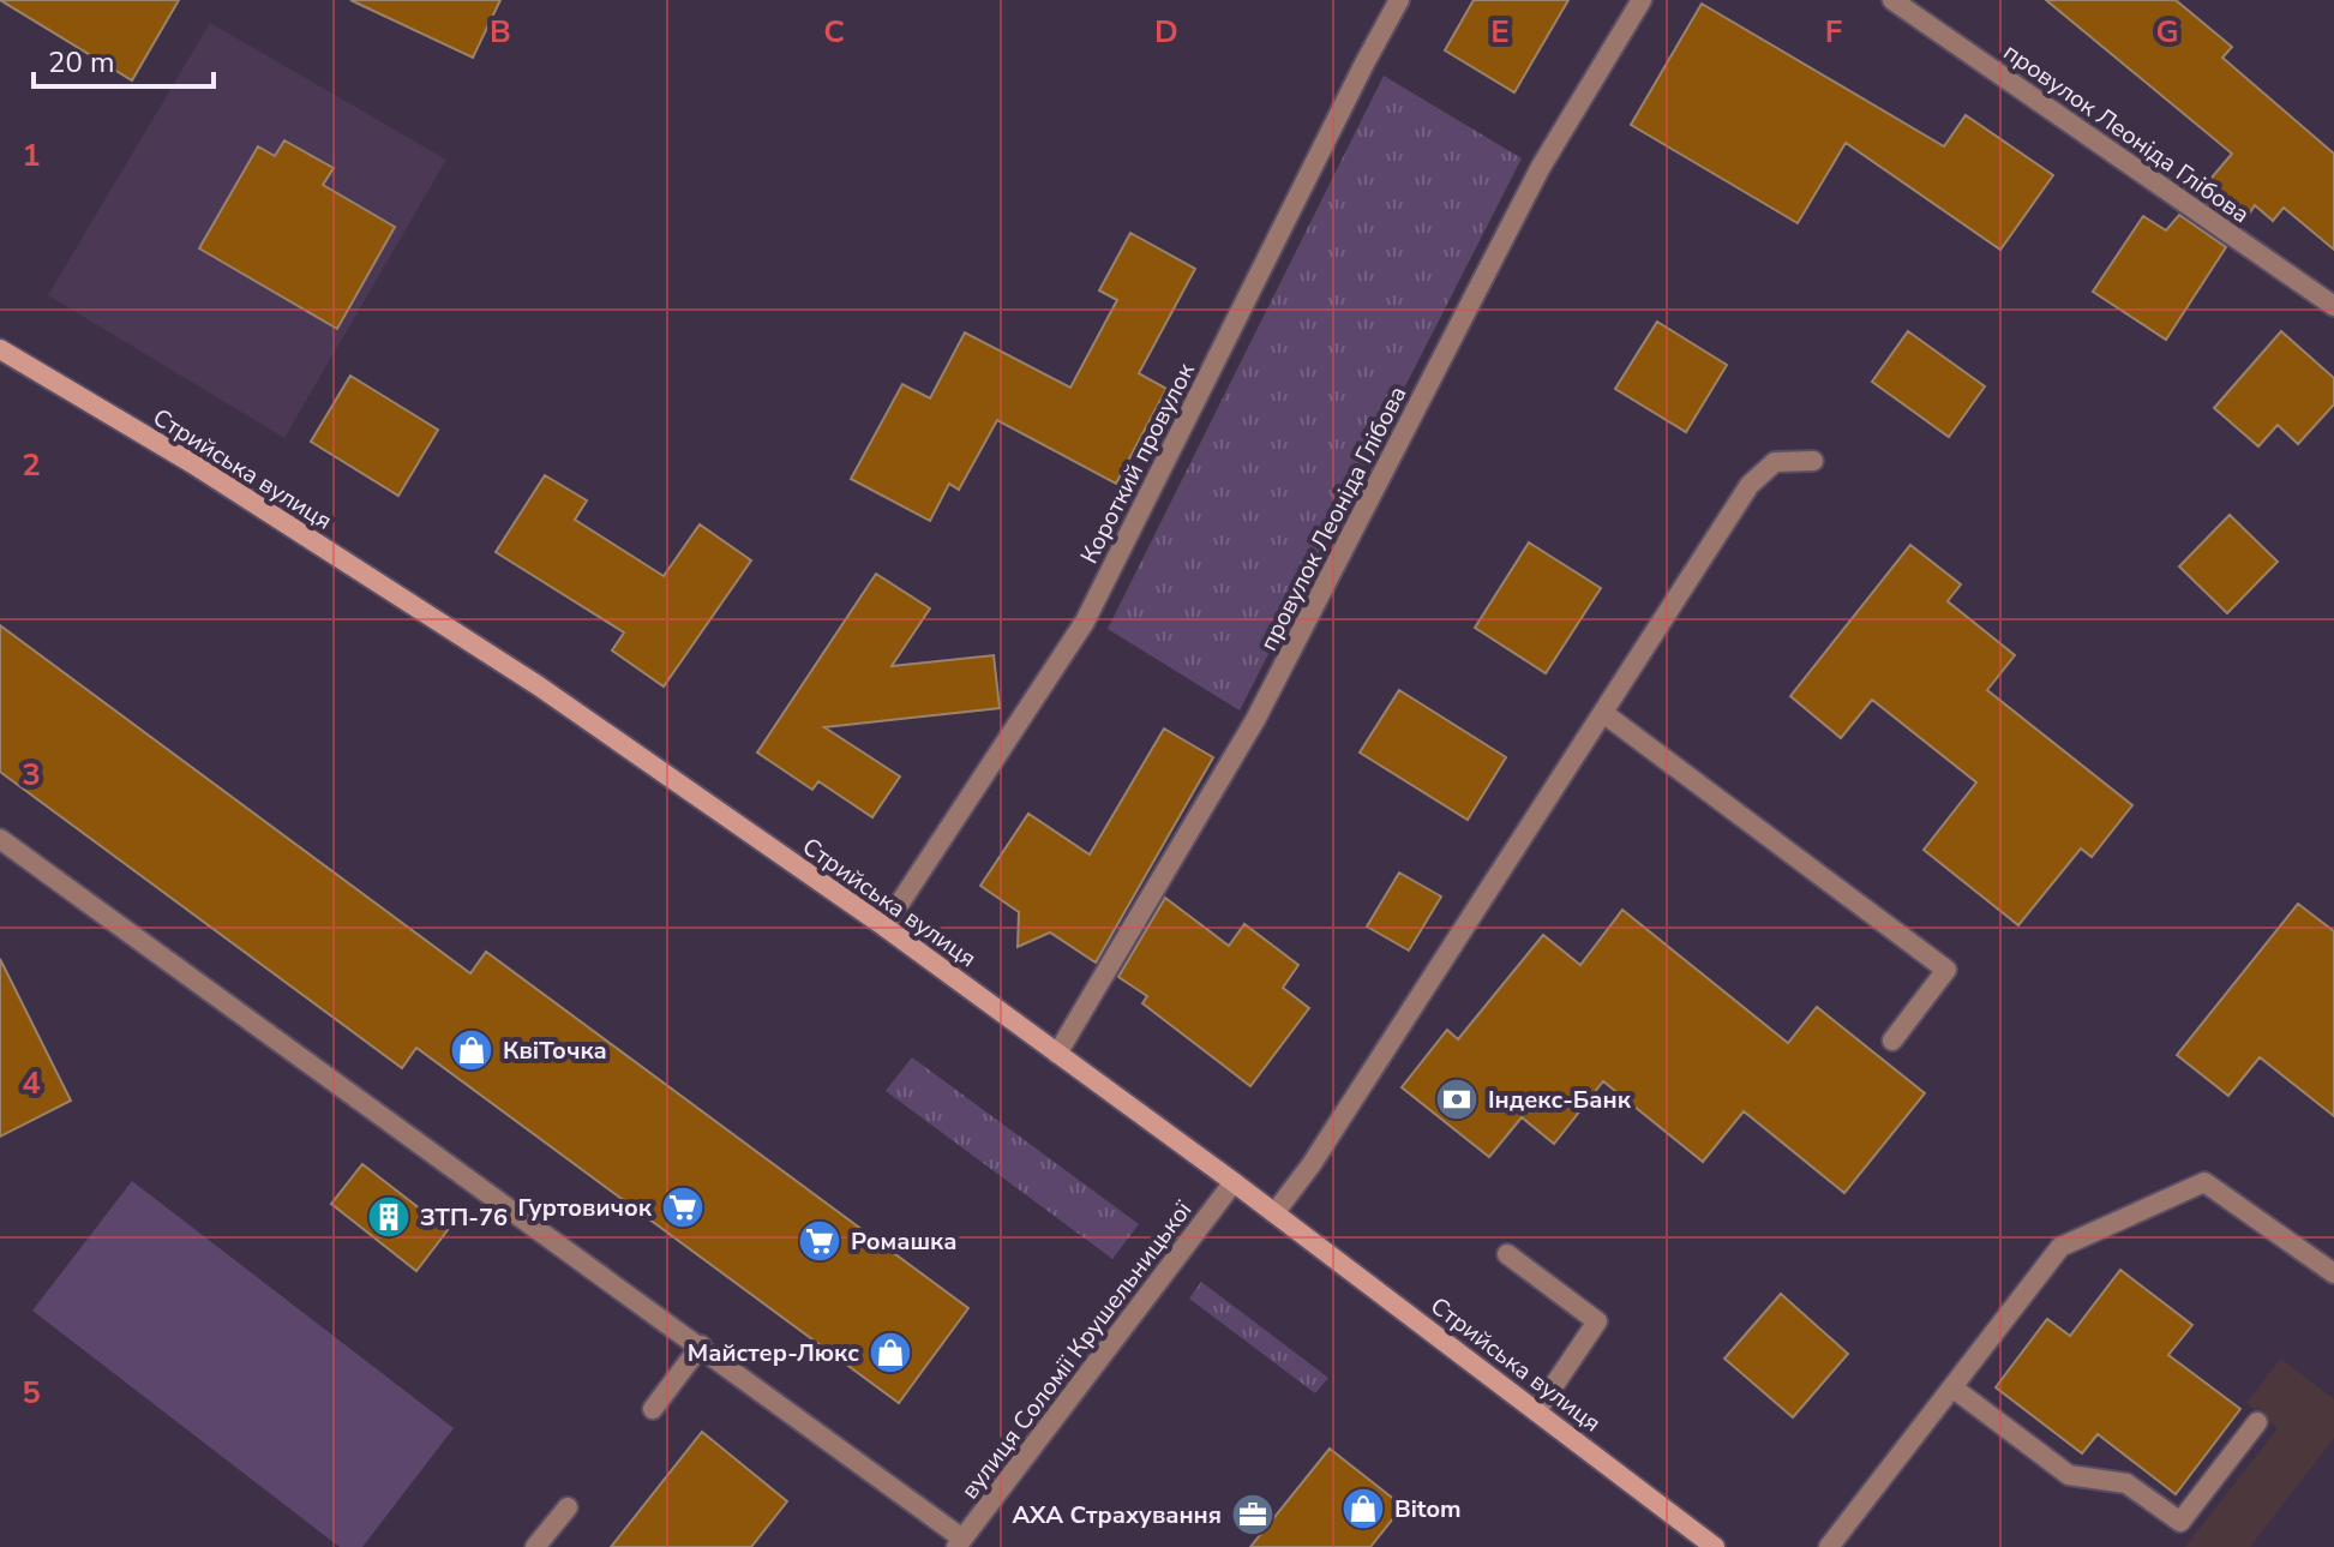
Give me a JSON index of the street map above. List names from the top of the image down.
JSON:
{
  "streets": {
    "main road": ["Стрийська вулиця"],
    "street": ["провулок Леоніда Глібова", "Короткий провулок", "вулиця Соломії Крушельницької"]
  },
  "crossings": [
    ["провулок Леоніда Глібова", "Стрийська вулиця"],
    ["Короткий провулок", "Стрийська вулиця"],
    ["Стрийська вулиця", "вулиця Соломії Крушельницької"]
  ],
  "places": {
    "shop": ["КвіТочка", "Майстер-Люкс", "Bitom"],
    "bank": ["Індекс-Банк"],
    "supermarket": ["Гуртовичок", "Ромашка"],
    "building": ["ЗТП-76"],
    "office": ["АХА Страхування"]
  },
  "scale_bar": "20 m",
  "grid": {
    "columns": [
      "B",
      "C",
      "D",
      "E",
      "F",
      "G"
    ],
    "rows": [
      "1",
      "2",
      "3",
      "4",
      "5"
    ]
  }
}
